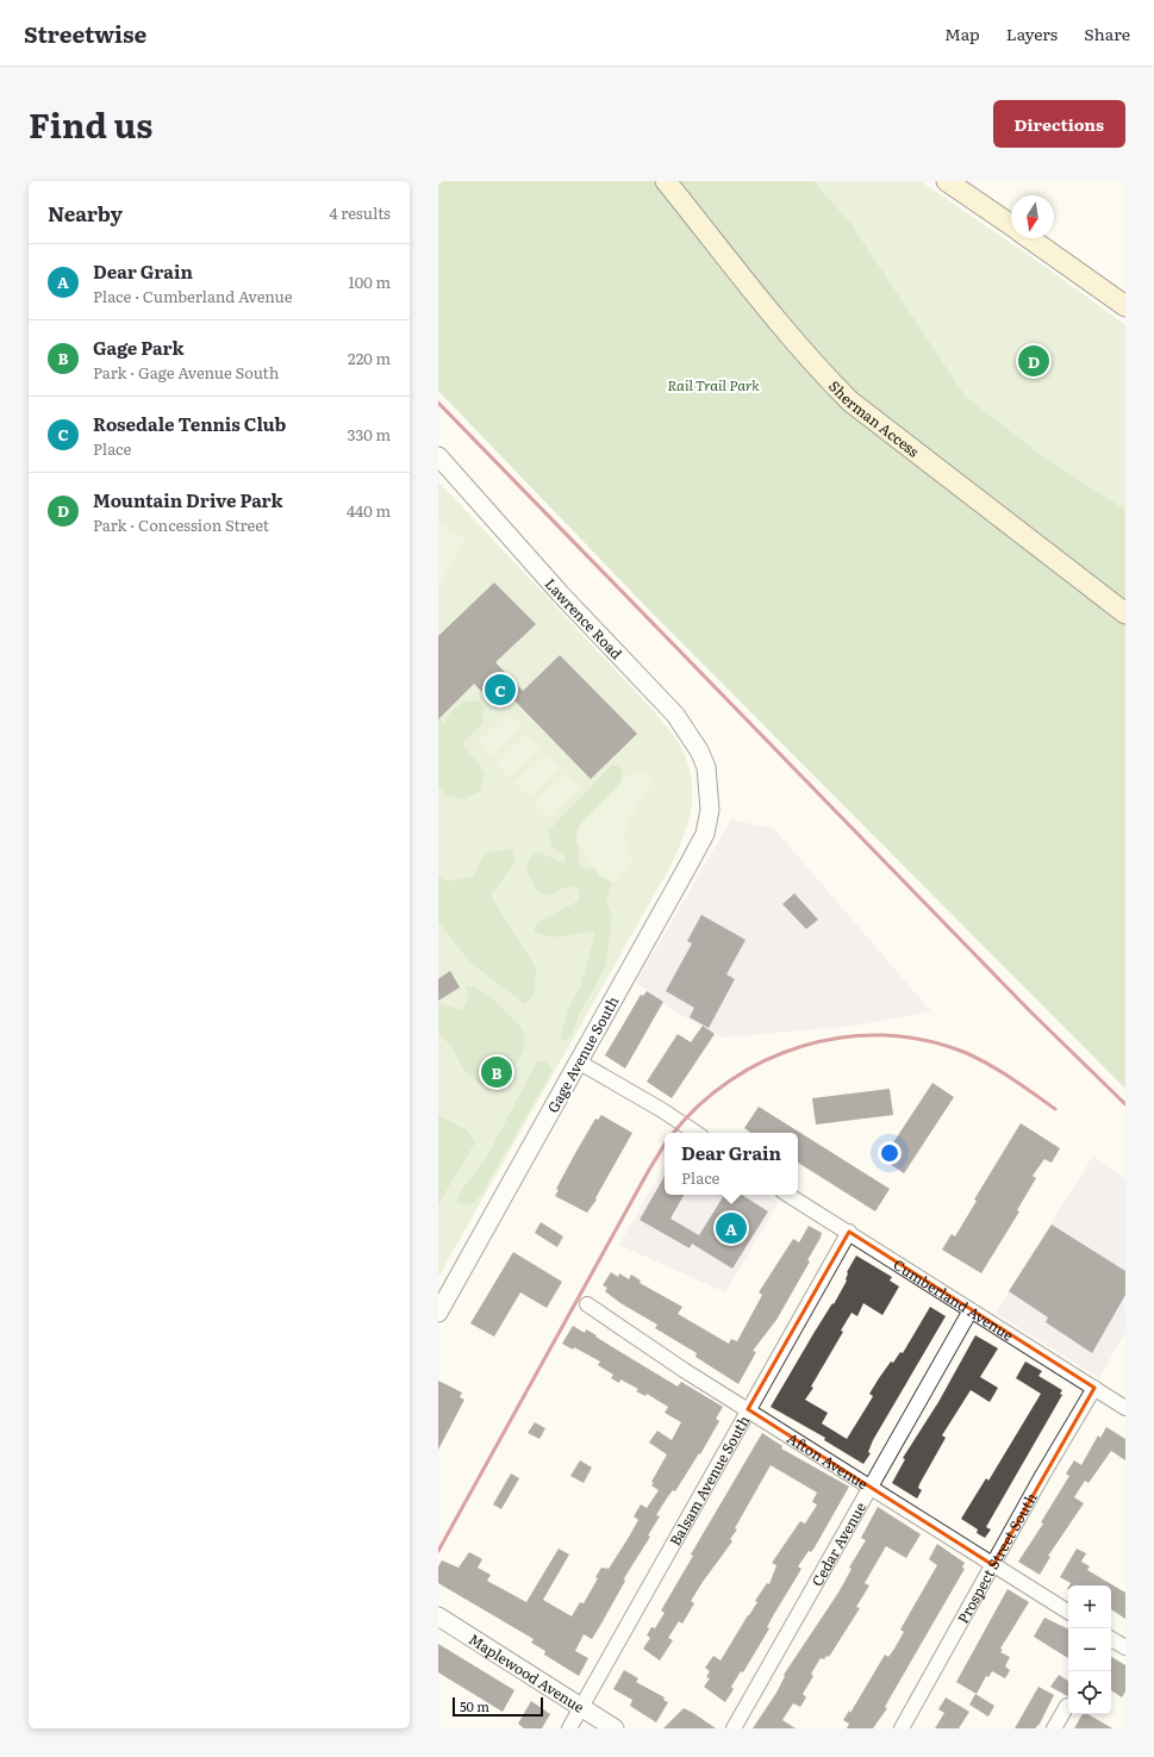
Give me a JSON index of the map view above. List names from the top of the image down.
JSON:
{
  "streets": {
    "main road": ["Sherman Access"],
    "street": [
      "Lawrence Road",
      "Gage Avenue South",
      "Cumberland Avenue",
      "Afton Avenue",
      "Balsam Avenue South",
      "Cedar Avenue",
      "Prospect Street South",
      "Maplewood Avenue"
    ]
  },
  "crossings": [
    ["Lawrence Road", "Gage Avenue South"],
    ["Cumberland Avenue", "Balsam Avenue South"],
    ["Cumberland Avenue", "Cedar Avenue"],
    ["Cumberland Avenue", "Prospect Street South"],
    ["Afton Avenue", "Balsam Avenue South"],
    ["Afton Avenue", "Cedar Avenue"],
    ["Afton Avenue", "Prospect Street South"],
    ["Balsam Avenue South", "Maplewood Avenue"]
  ],
  "parks": ["Rail Trail Park"],
  "scale_bar": "50 m",
  "north": "bottom",
  "page": {
    "header": "Streetwise",
    "nav": ["Map", "Layers", "Share"],
    "title": "Find us",
    "buttons": "Directions",
    "heading": ["Nearby", "4 results"],
    "list": [
      {
        "mark": "A",
        "name": "Dear Grain",
        "note": "Place · Cumberland Avenue",
        "value": "100 m"
      },
      {
        "mark": "B",
        "name": "Gage Park",
        "note": "Park · Gage Avenue South",
        "value": "220 m"
      },
      {
        "mark": "C",
        "name": "Rosedale Tennis Club",
        "note": "Place",
        "value": "330 m"
      },
      {
        "mark": "D",
        "name": "Mountain Drive Park",
        "note": "Park · Concession Street",
        "value": "440 m"
      }
    ],
    "pins": [
      "D",
      "C",
      "B",
      "A"
    ],
    "popup": ["Dear Grain", "Place"],
    "map_buttons": ["+", "−"],
    "scale": "50 m"
  }
}
